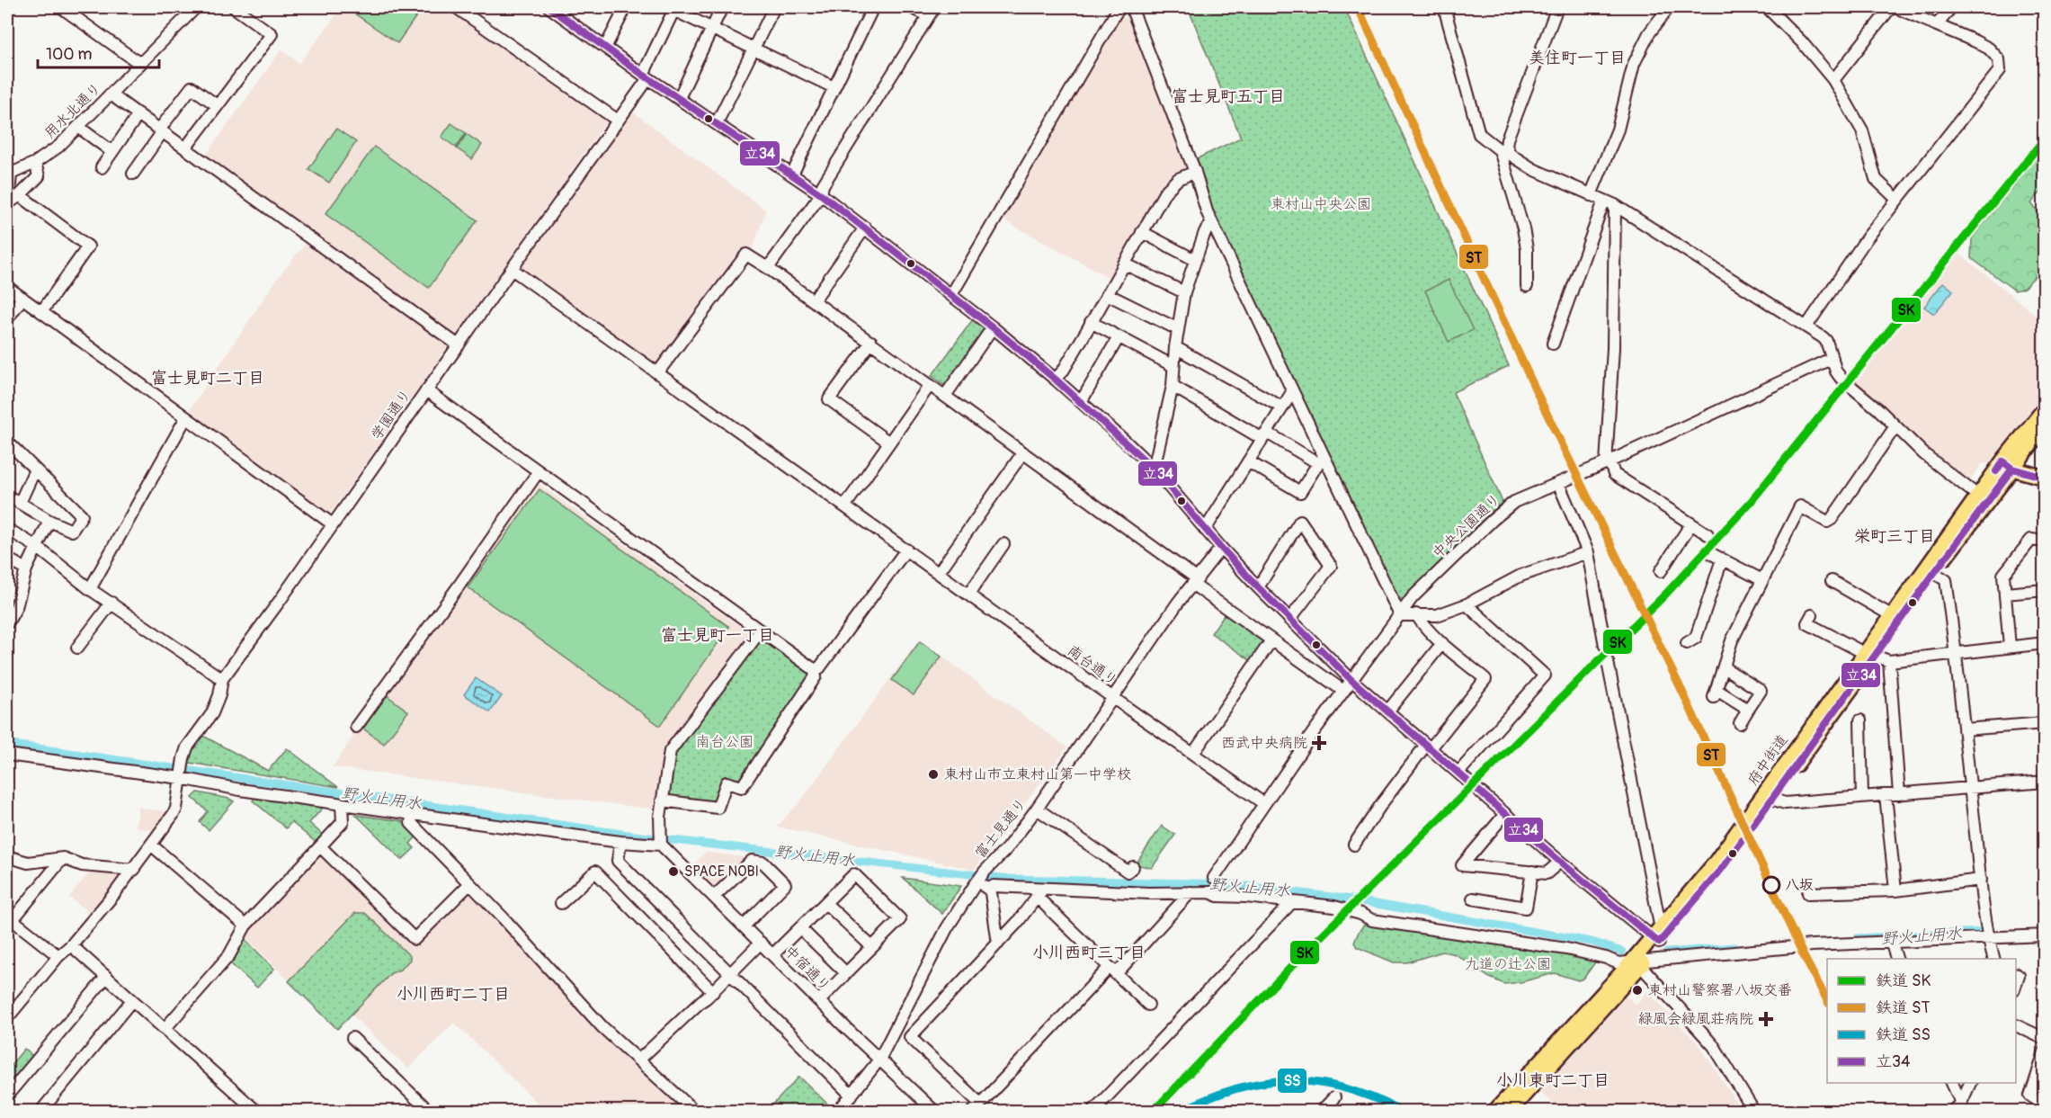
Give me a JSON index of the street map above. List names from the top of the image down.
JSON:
{
  "streets": {
    "main road": ["府中街道"],
    "street": [
      "用水北通り",
      "学園通り",
      "中央公園通り",
      "南台通り",
      "富士見通り",
      "中宿通り"
    ]
  },
  "crossings": [
    ["学園通り", "南台通り"],
    ["中央公園通り", "南台通り"],
    ["南台通り", "富士見通り"],
    ["富士見通り", "中宿通り"]
  ],
  "districts": [
    "美住町一丁目",
    "富士見町五丁目",
    "富士見町二丁目",
    "栄町三丁目",
    "富士見町一丁目",
    "小川西町三丁目",
    "小川西町二丁目",
    "小川東町二丁目"
  ],
  "water": ["野火止用水"],
  "parks": ["東村山中央公園", "南台公園", "九道の辻公園"],
  "places": {
    "health": ["西武中央病院", "緑風会緑風荘病院"],
    "other": [
      "東村山市立東村山第一中学校",
      "SPACE NOBI",
      "八坂",
      "東村山警察署八坂交番"
    ]
  },
  "lines": [
    "rail line ST",
    "transit line 立34",
    "rail line SK",
    "rail line SS"
  ],
  "legend": [
    "鉄道 SK",
    "鉄道 ST",
    "鉄道 SS",
    "立34"
  ],
  "scale_bar": "100 m"
}
